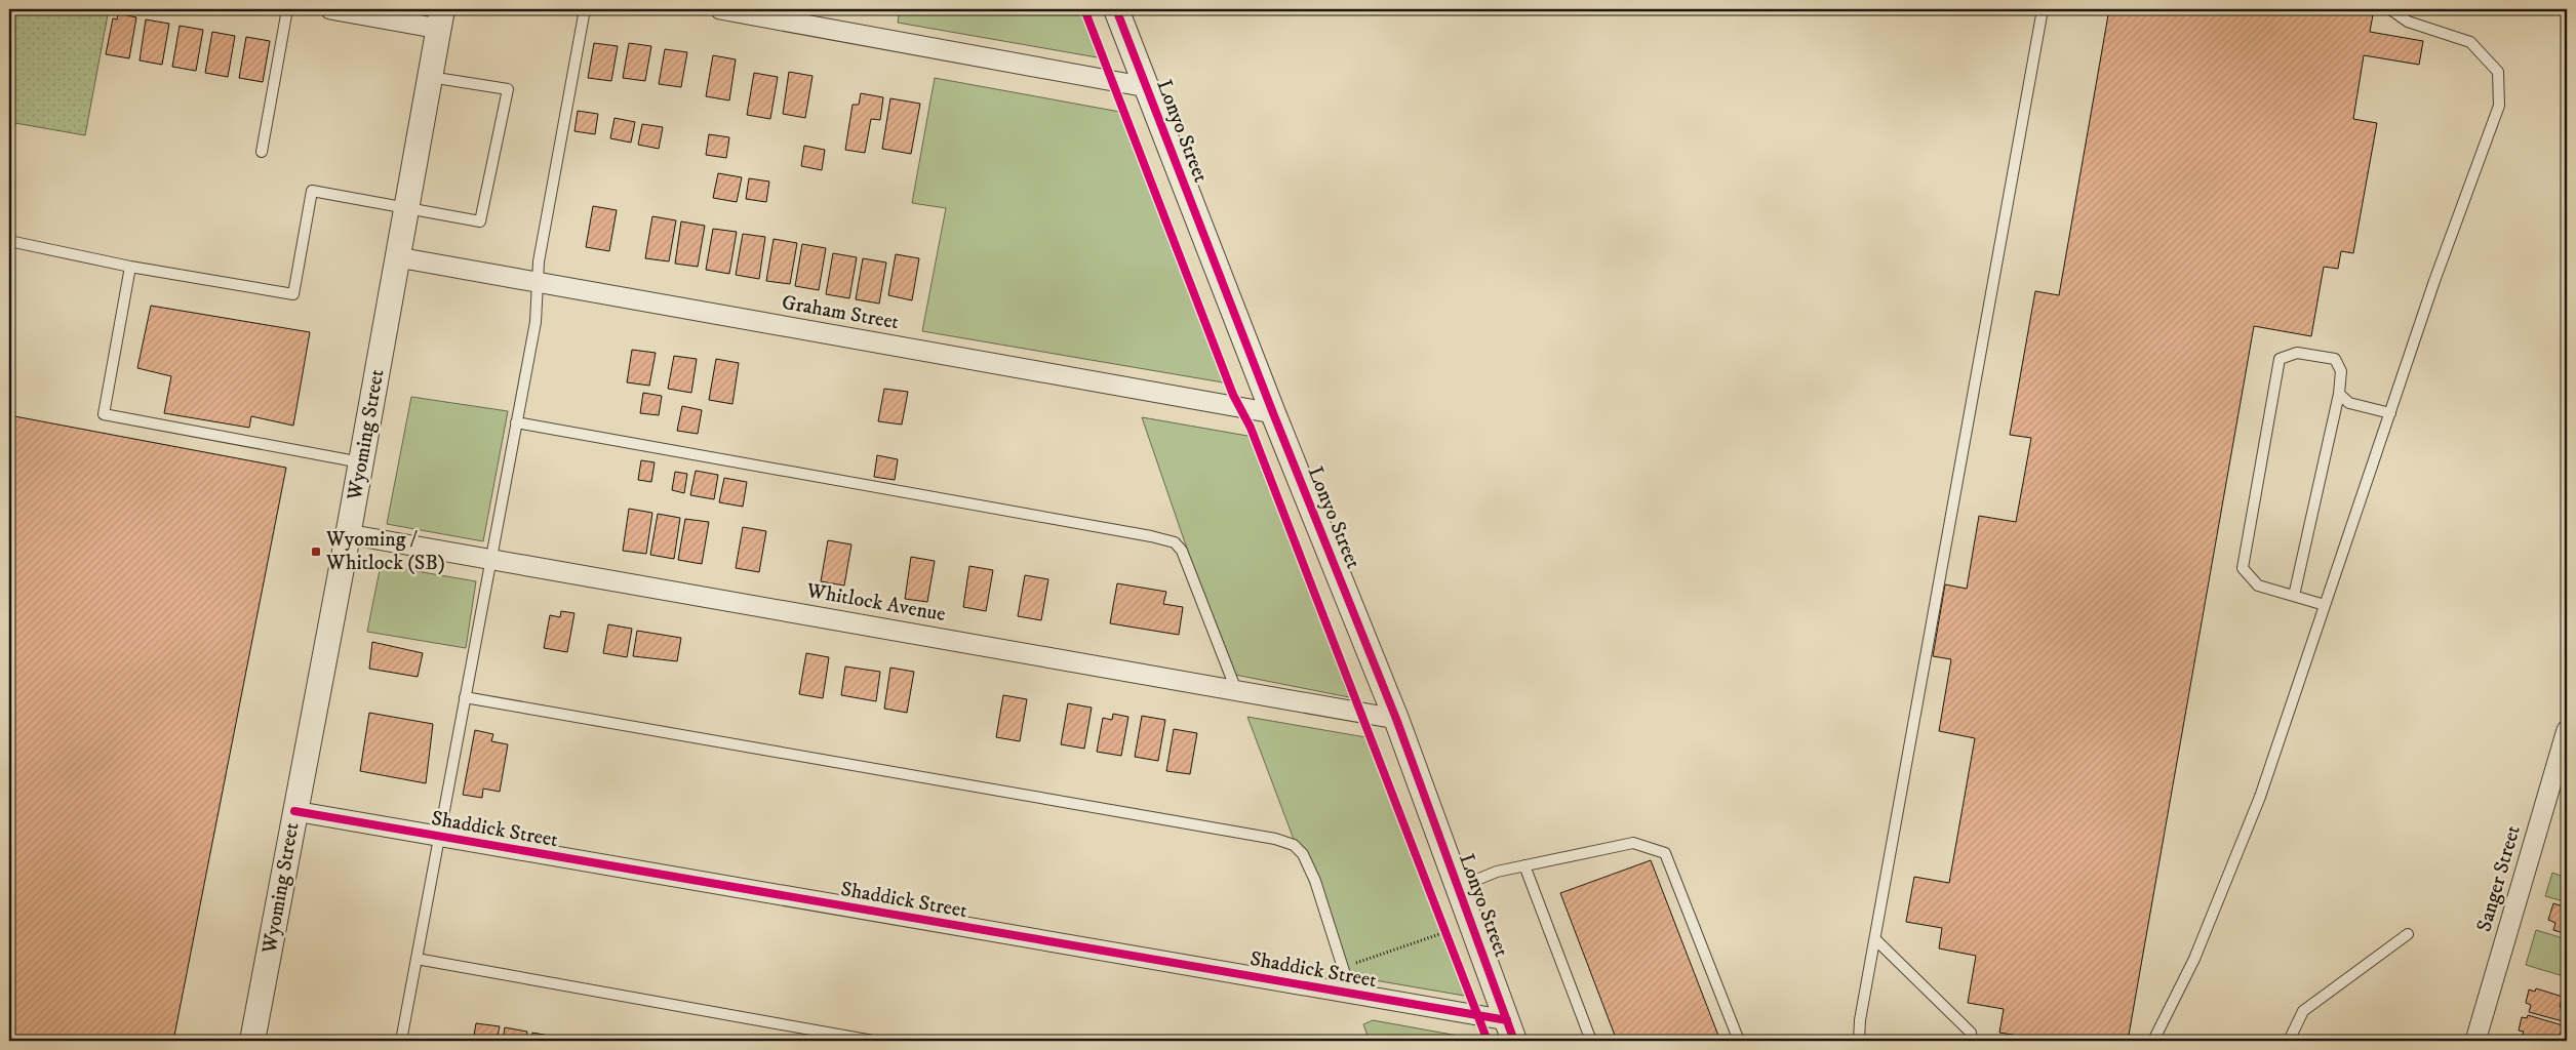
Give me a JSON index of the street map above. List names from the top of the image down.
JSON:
{
  "streets": {
    "street": [
      "Lonyo Street",
      "Graham Street",
      "Wyoming Street",
      "Whitlock Avenue",
      "Shaddick Street",
      "Sanger Street"
    ]
  },
  "crossings": [
    ["Lonyo Street", "Graham Street"],
    ["Lonyo Street", "Whitlock Avenue"],
    ["Lonyo Street", "Shaddick Street"],
    ["Graham Street", "Wyoming Street"],
    ["Wyoming Street", "Whitlock Avenue"],
    ["Wyoming Street", "Shaddick Street"]
  ],
  "places": {
    "transit": ["Wyoming / Whitlock (SB)"]
  }
}
